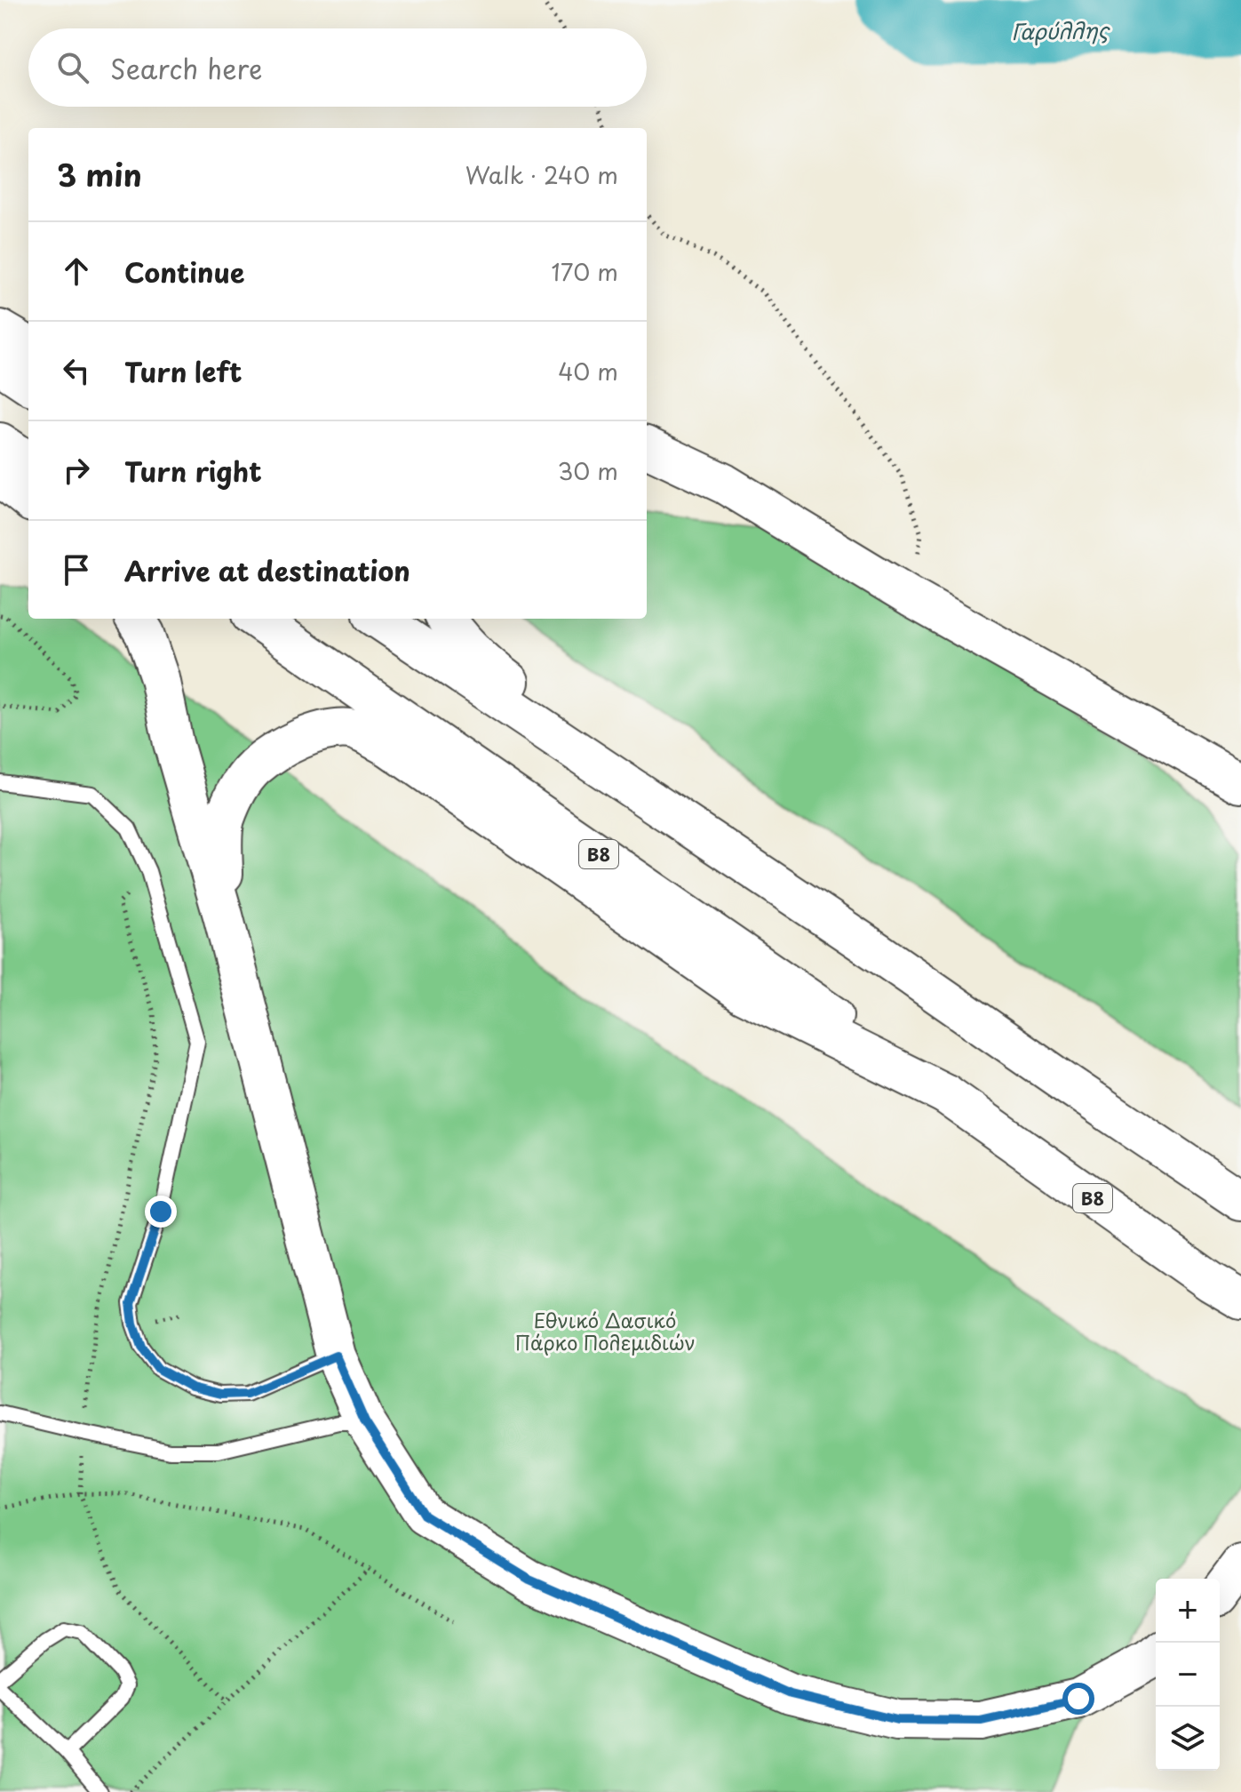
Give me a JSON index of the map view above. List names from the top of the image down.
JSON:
{
  "streets": {
    "main road": ["B8"]
  },
  "water": ["Γαρύλλης"],
  "parks": ["Εθνικό Δασικό Πάρκο Πολεμιδιών"],
  "page": {
    "search": "Search here",
    "heading": ["3 min", "Walk · 240 m"],
    "list": [
      ["Continue", "170 m"],
      ["Turn left", "40 m"],
      ["Turn right", "30 m"],
      "Arrive at destination"
    ],
    "map_buttons": ["+", "−"]
  }
}
